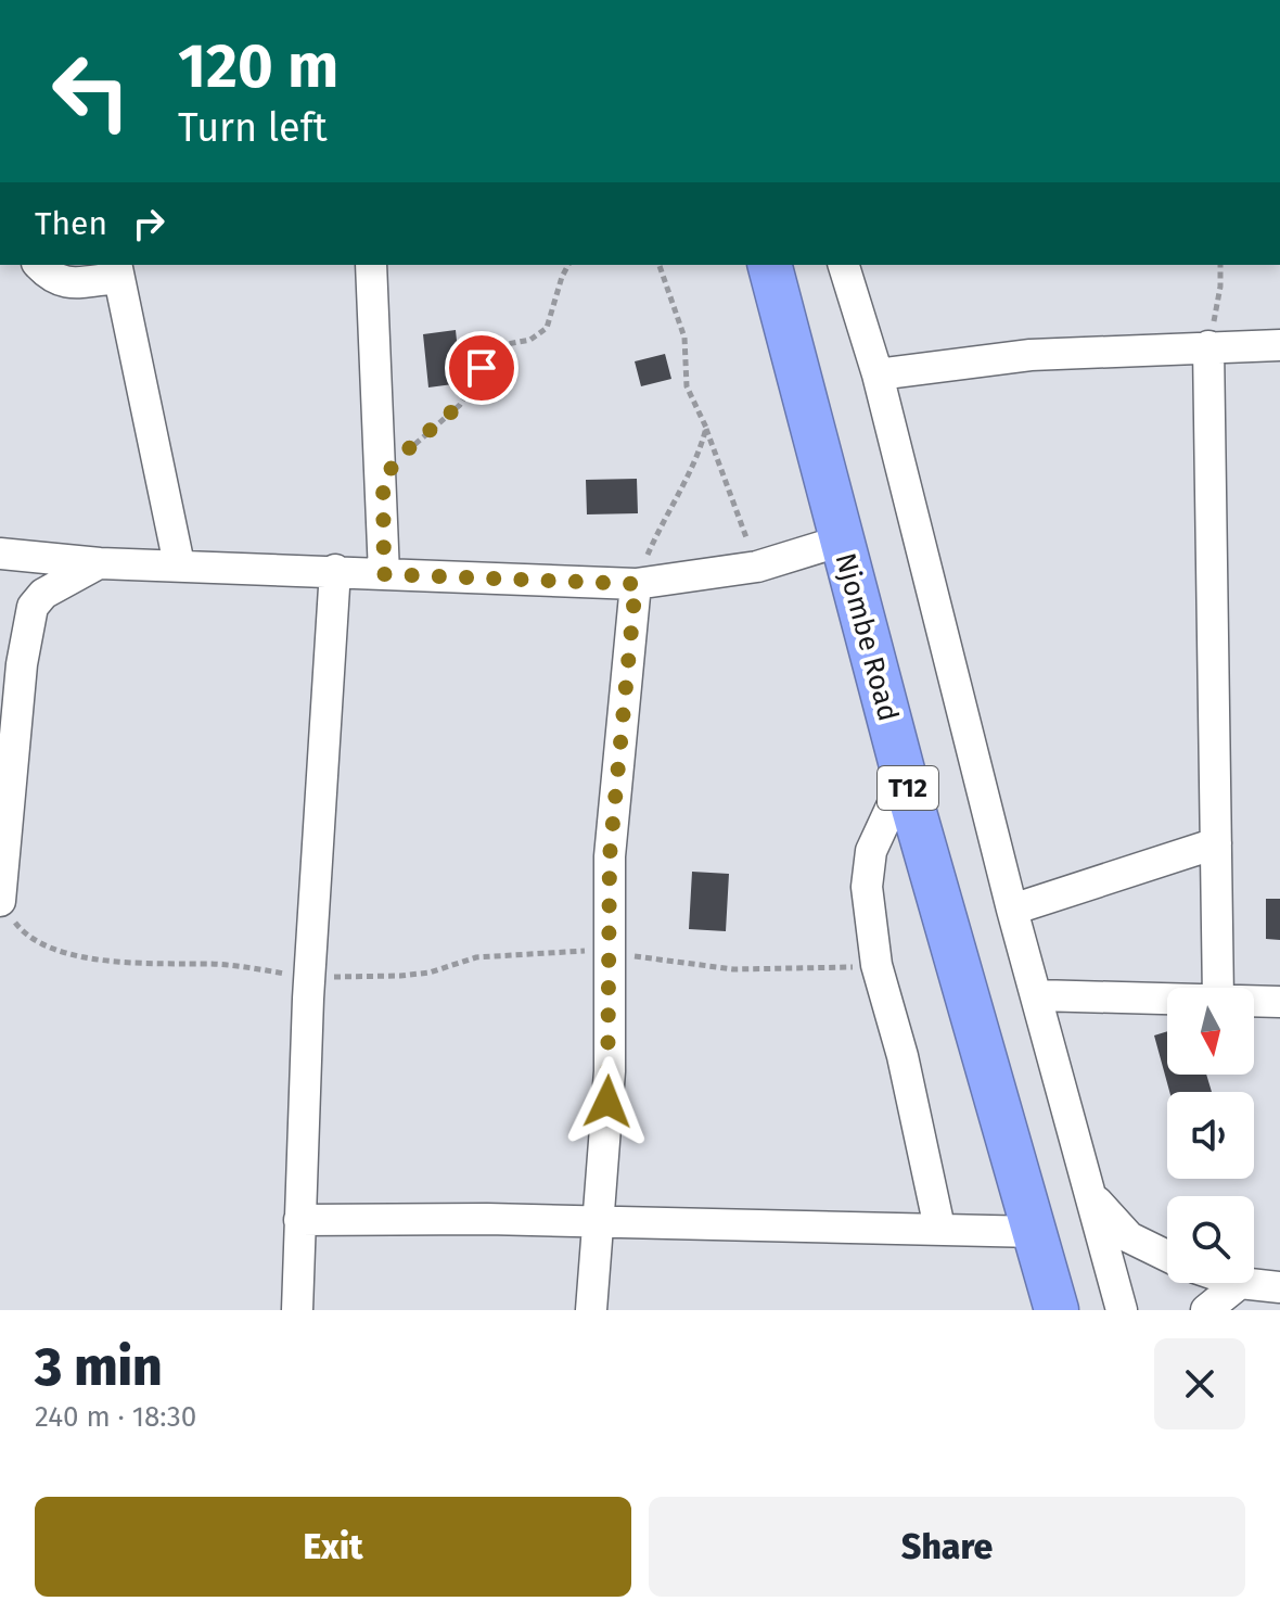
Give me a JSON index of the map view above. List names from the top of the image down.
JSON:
{
  "streets": {
    "highway": ["Njombe Road", "T12"]
  },
  "north": "bottom",
  "page": {
    "turn": ["120 m", "Turn left"],
    "then": "Then",
    "heading": ["3 min", "240 m · 18:30"],
    "buttons": ["Exit", "Share"]
  }
}
